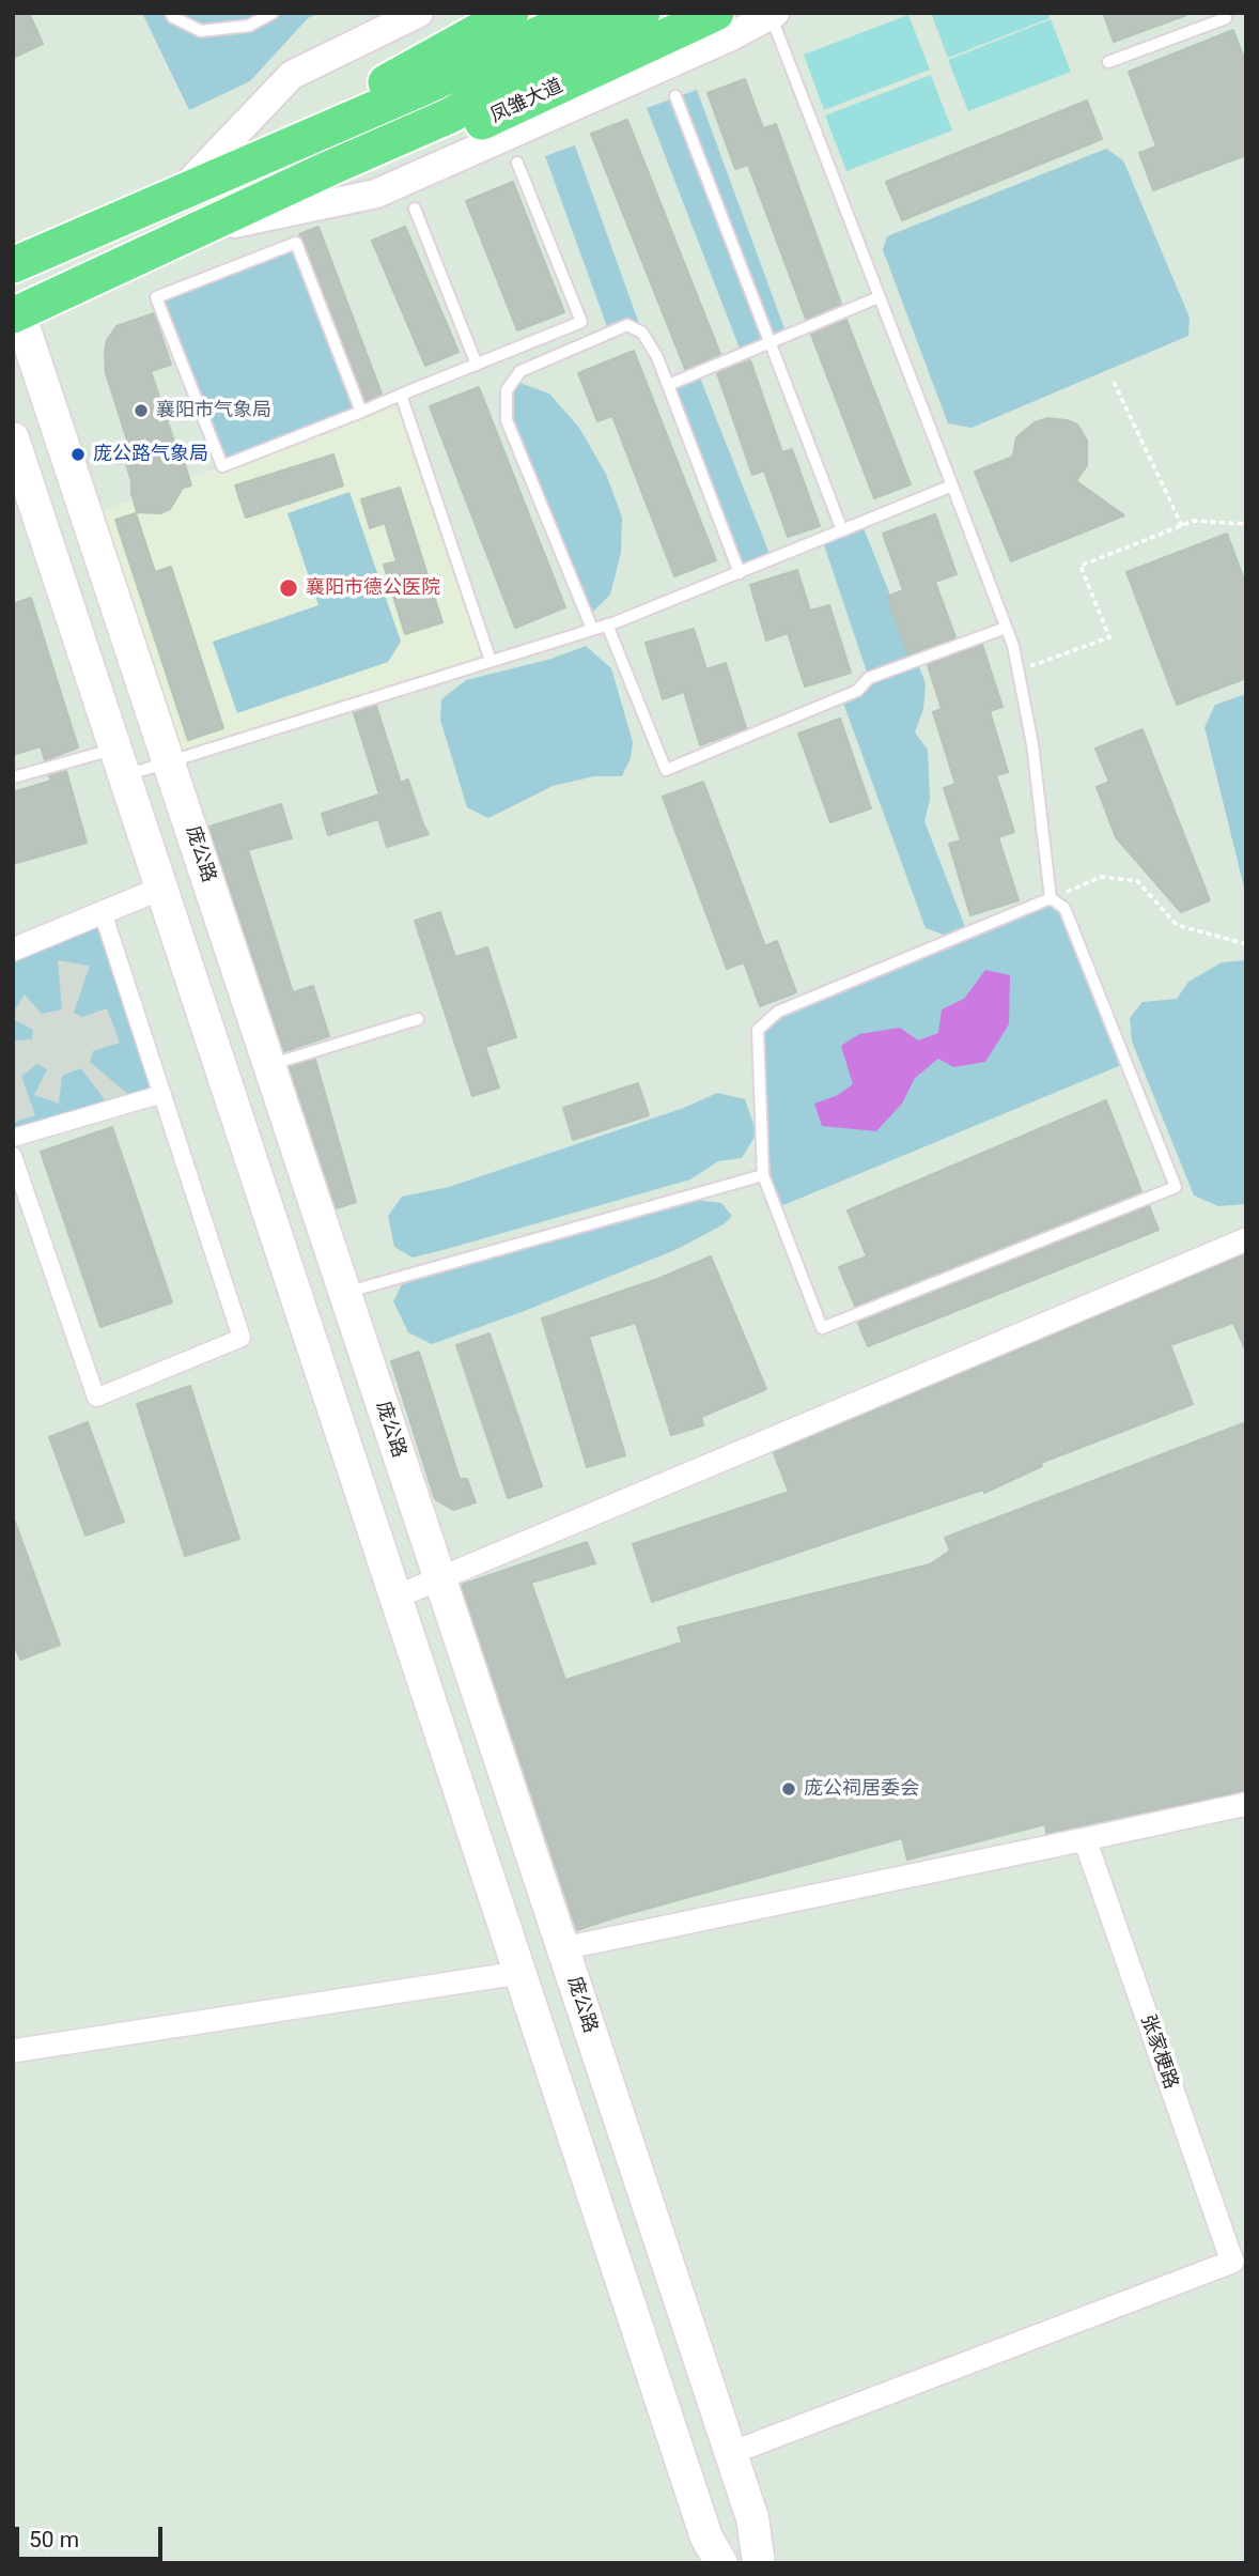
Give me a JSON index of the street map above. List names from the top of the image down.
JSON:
{
  "streets": {
    "main road": ["凤雏大道", "庞公路"],
    "street": ["张家梗路"]
  },
  "crossings": [
    ["凤雏大道", "庞公路"],
    ["庞公路", "张家梗路"]
  ],
  "places": [
    "襄阳市气象局",
    "庞公路气象局",
    "襄阳市德公医院",
    "庞公祠居委会"
  ],
  "scale_bar": "50 m"
}
